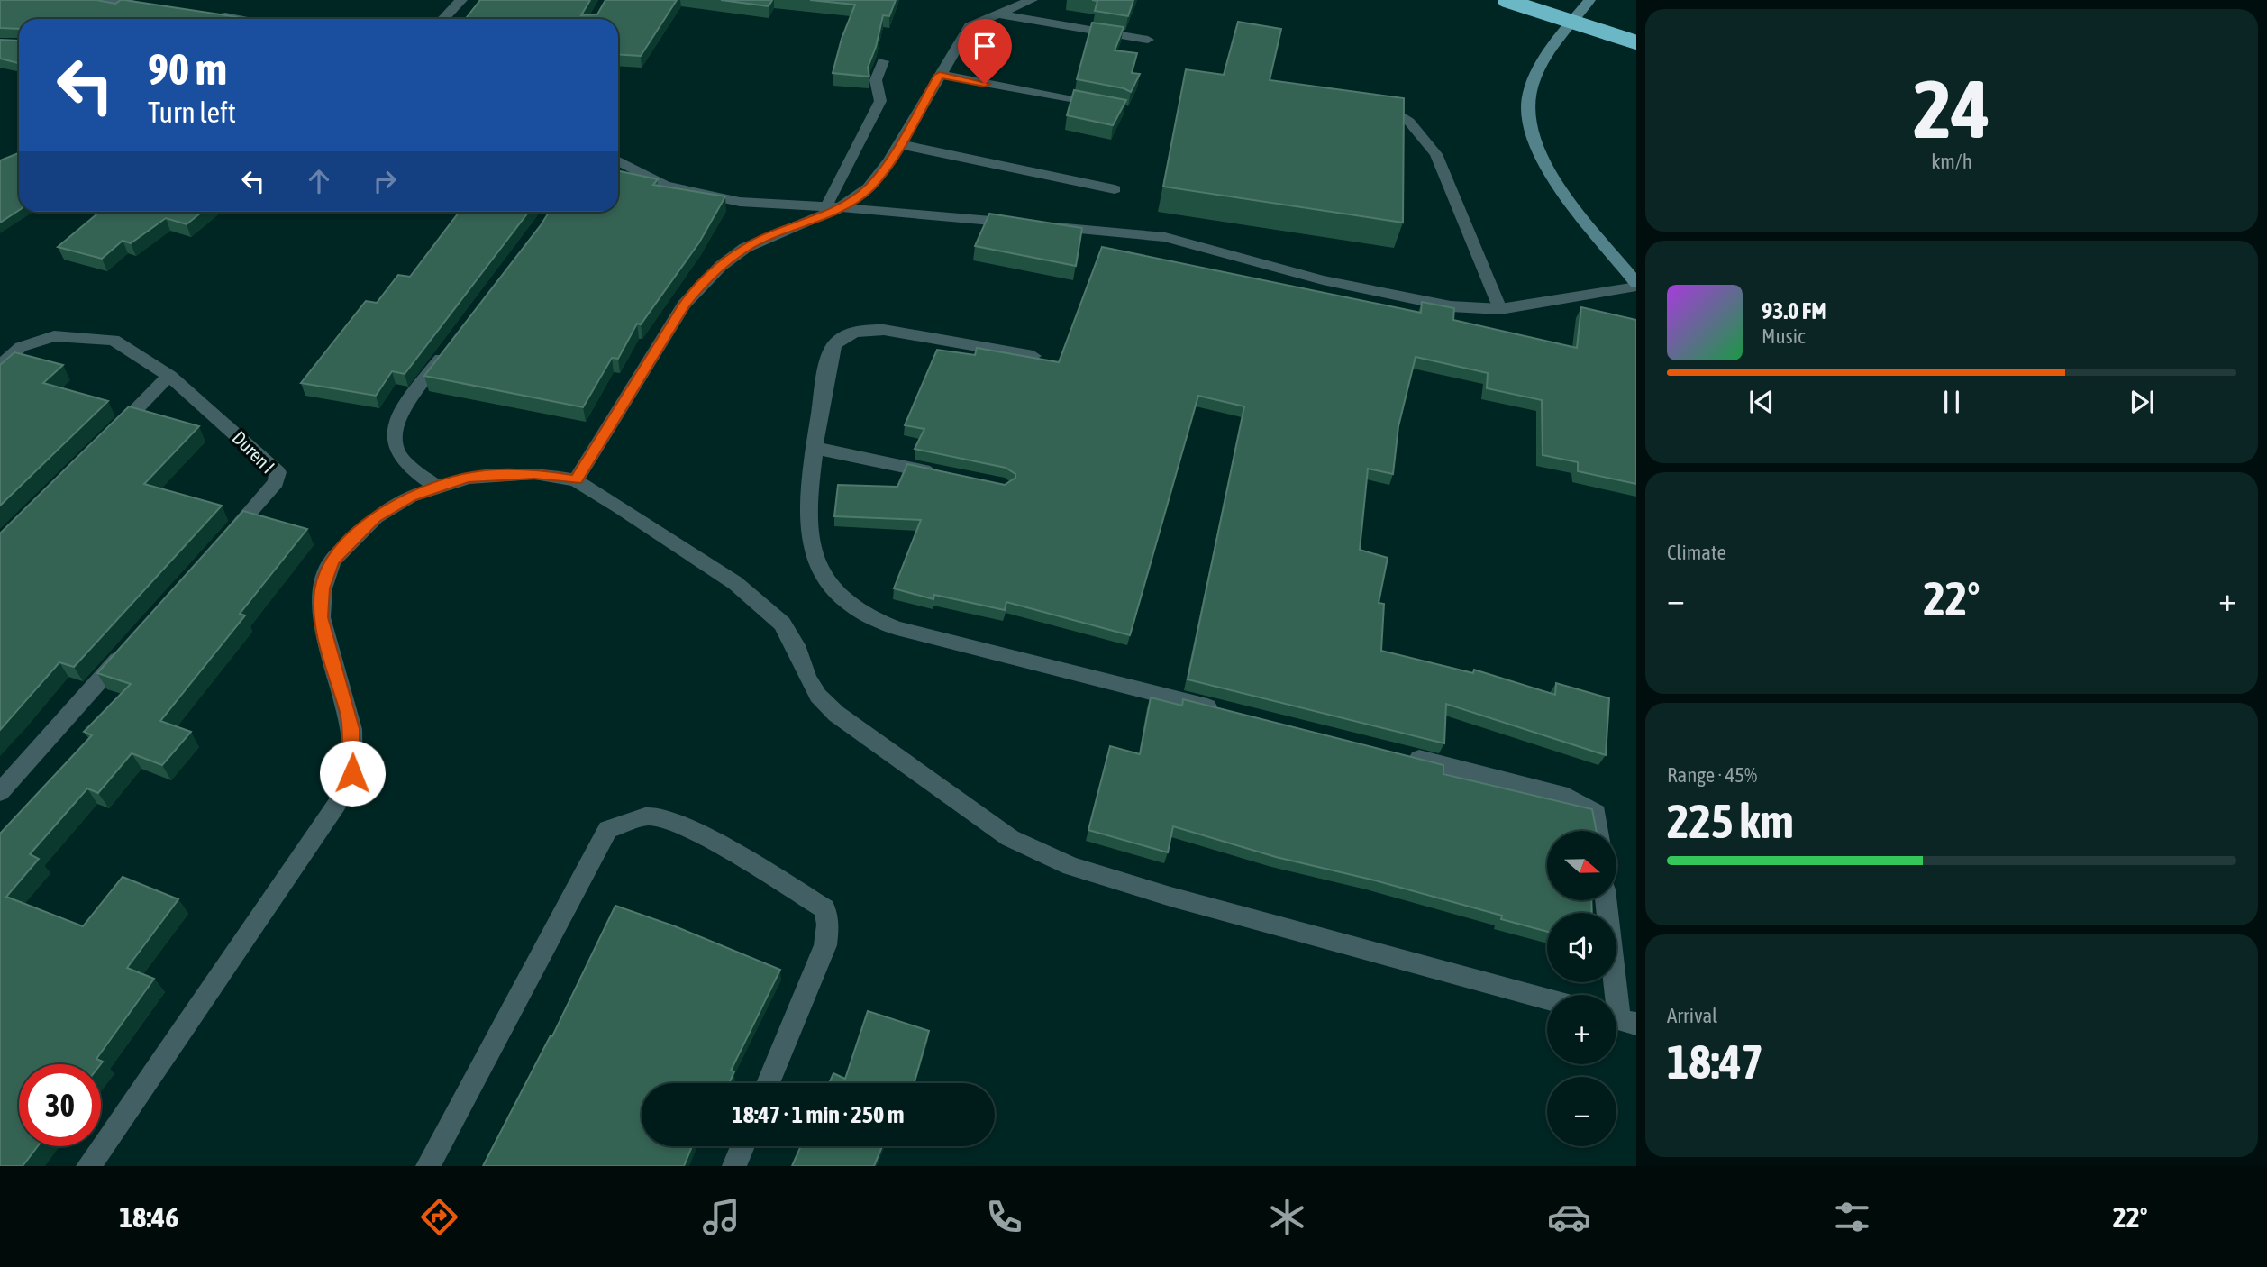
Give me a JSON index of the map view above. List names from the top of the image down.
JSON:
{
  "streets": {
    "street": ["Duren I"]
  },
  "north": "right",
  "page": {
    "tile": [
      ["24", "km/h"],
      "Climate",
      ["Range · 45%", "225 km"],
      ["Arrival", "18:47"]
    ],
    "turn": ["90 m", "Turn left"],
    "song": ["93.0 FM", "Music"],
    "heat": ["−", "22°", "+"],
    "map_buttons": ["+", "−"],
    "limit": "30",
    "trip": "18:47 · 1 min · 250 m",
    "tabs": ["18:46", "22°"]
  }
}
